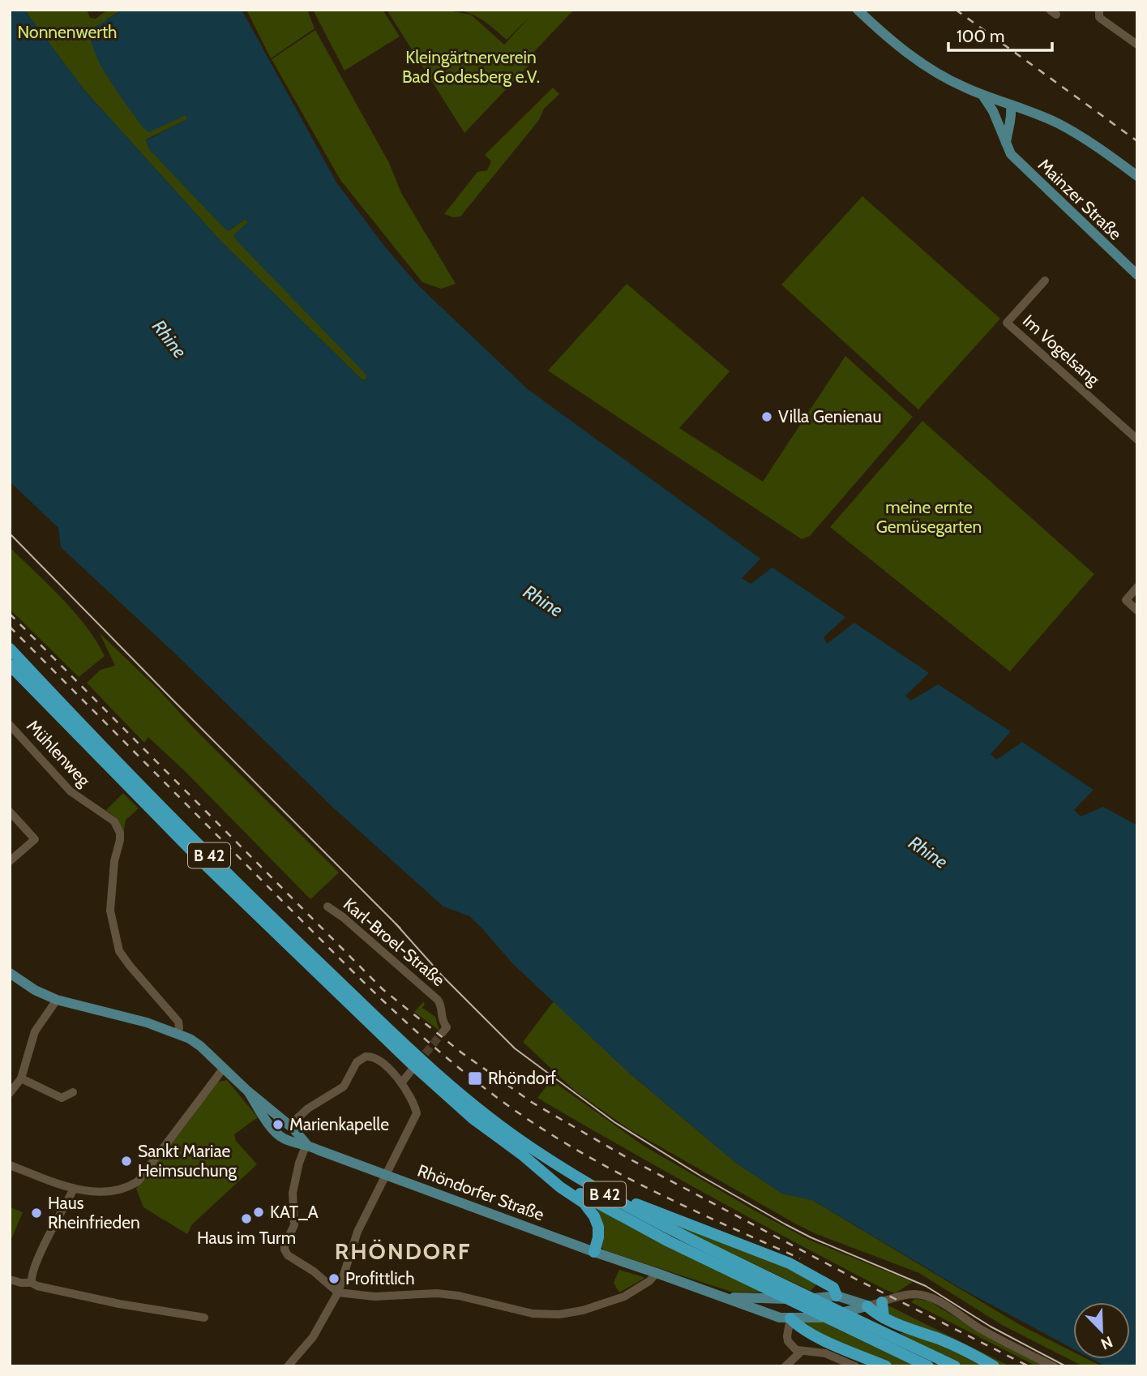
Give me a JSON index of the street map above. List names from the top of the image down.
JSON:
{
  "streets": {
    "highway": ["B 42"],
    "main road": ["Mainzer Straße", "Rhöndorfer Straße"],
    "street": ["Im Vogelsang", "Mühlenweg", "Karl-Broel-Straße"]
  },
  "crossings": [
    ["B 42", "Rhöndorfer Straße"]
  ],
  "districts": ["RHÖNDORF"],
  "water": ["Rhine"],
  "parks": ["Nonnenwerth", "Kleingärtnerverein Bad Godesberg e.V.", "meine ernte Gemüsegarten"],
  "places": {
    "other": [
      "Villa Genienau",
      "Marienkapelle",
      "Sankt Mariae Heimsuchung",
      "KAT_A",
      "Haus Rheinfrieden",
      "Haus im Turm",
      "Profittlich"
    ],
    "transit": ["Rhöndorf"]
  },
  "scale_bar": "100 m",
  "north": "bottom right"
}
